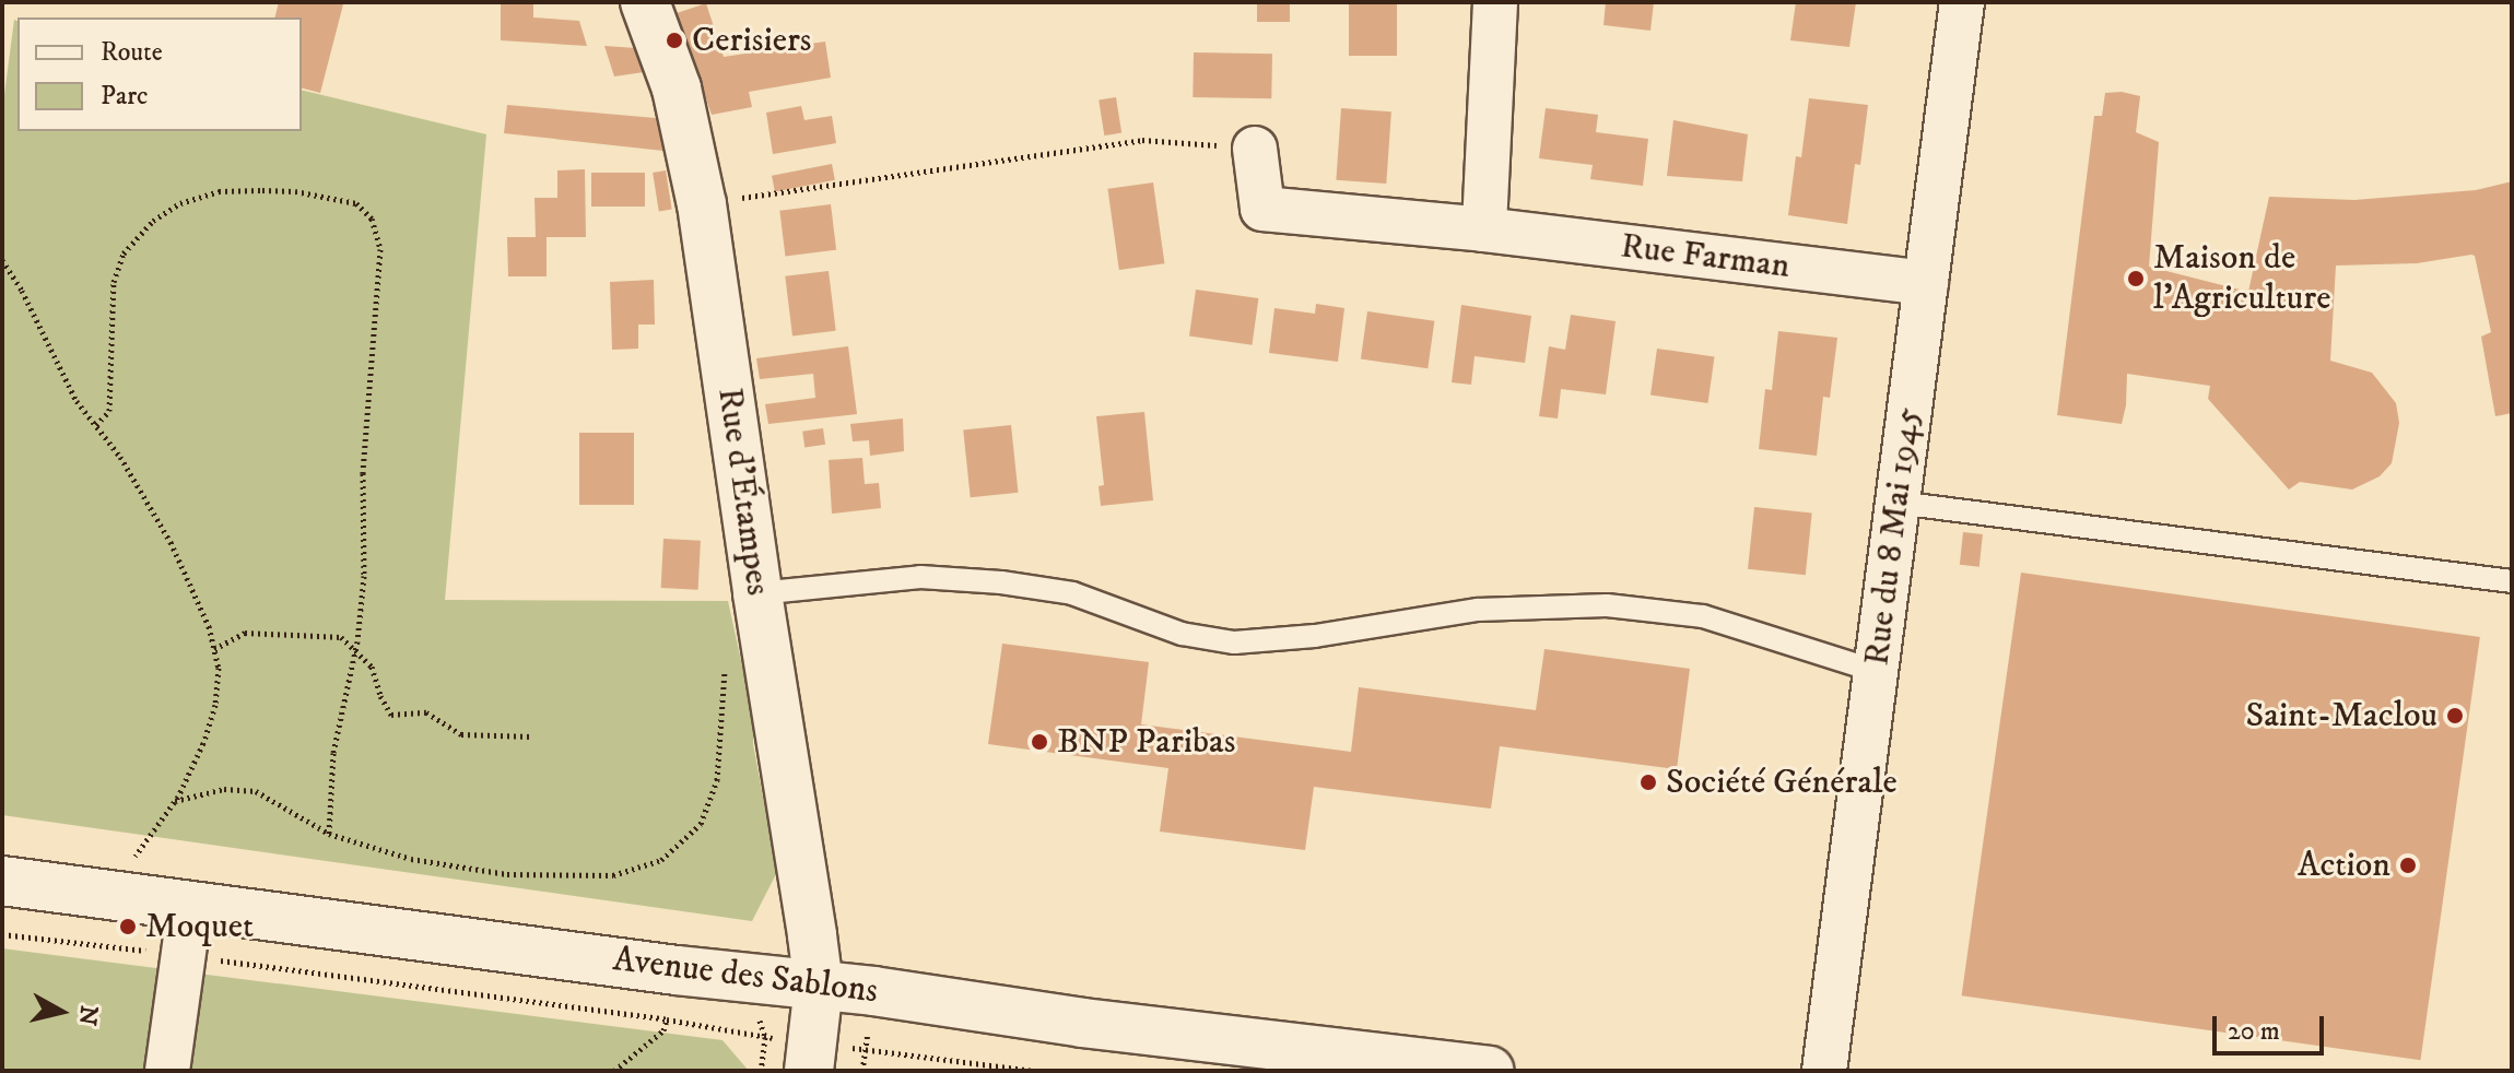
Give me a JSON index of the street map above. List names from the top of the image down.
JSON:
{
  "streets": {
    "street": [
      "Rue Farman",
      "Rue d'Étampes",
      "Rue du 8 Mai 1945",
      "Avenue des Sablons"
    ]
  },
  "crossings": [
    ["Rue Farman", "Rue du 8 Mai 1945"],
    ["Rue d'Étampes", "Avenue des Sablons"]
  ],
  "places": [
    "Cerisiers",
    "Maison de l'Agriculture",
    "Saint-Maclou",
    "BNP Paribas",
    "Société Générale",
    "Action",
    "Moquet"
  ],
  "legend": ["Route", "Parc"],
  "scale_bar": "20 m",
  "north": "right"
}
